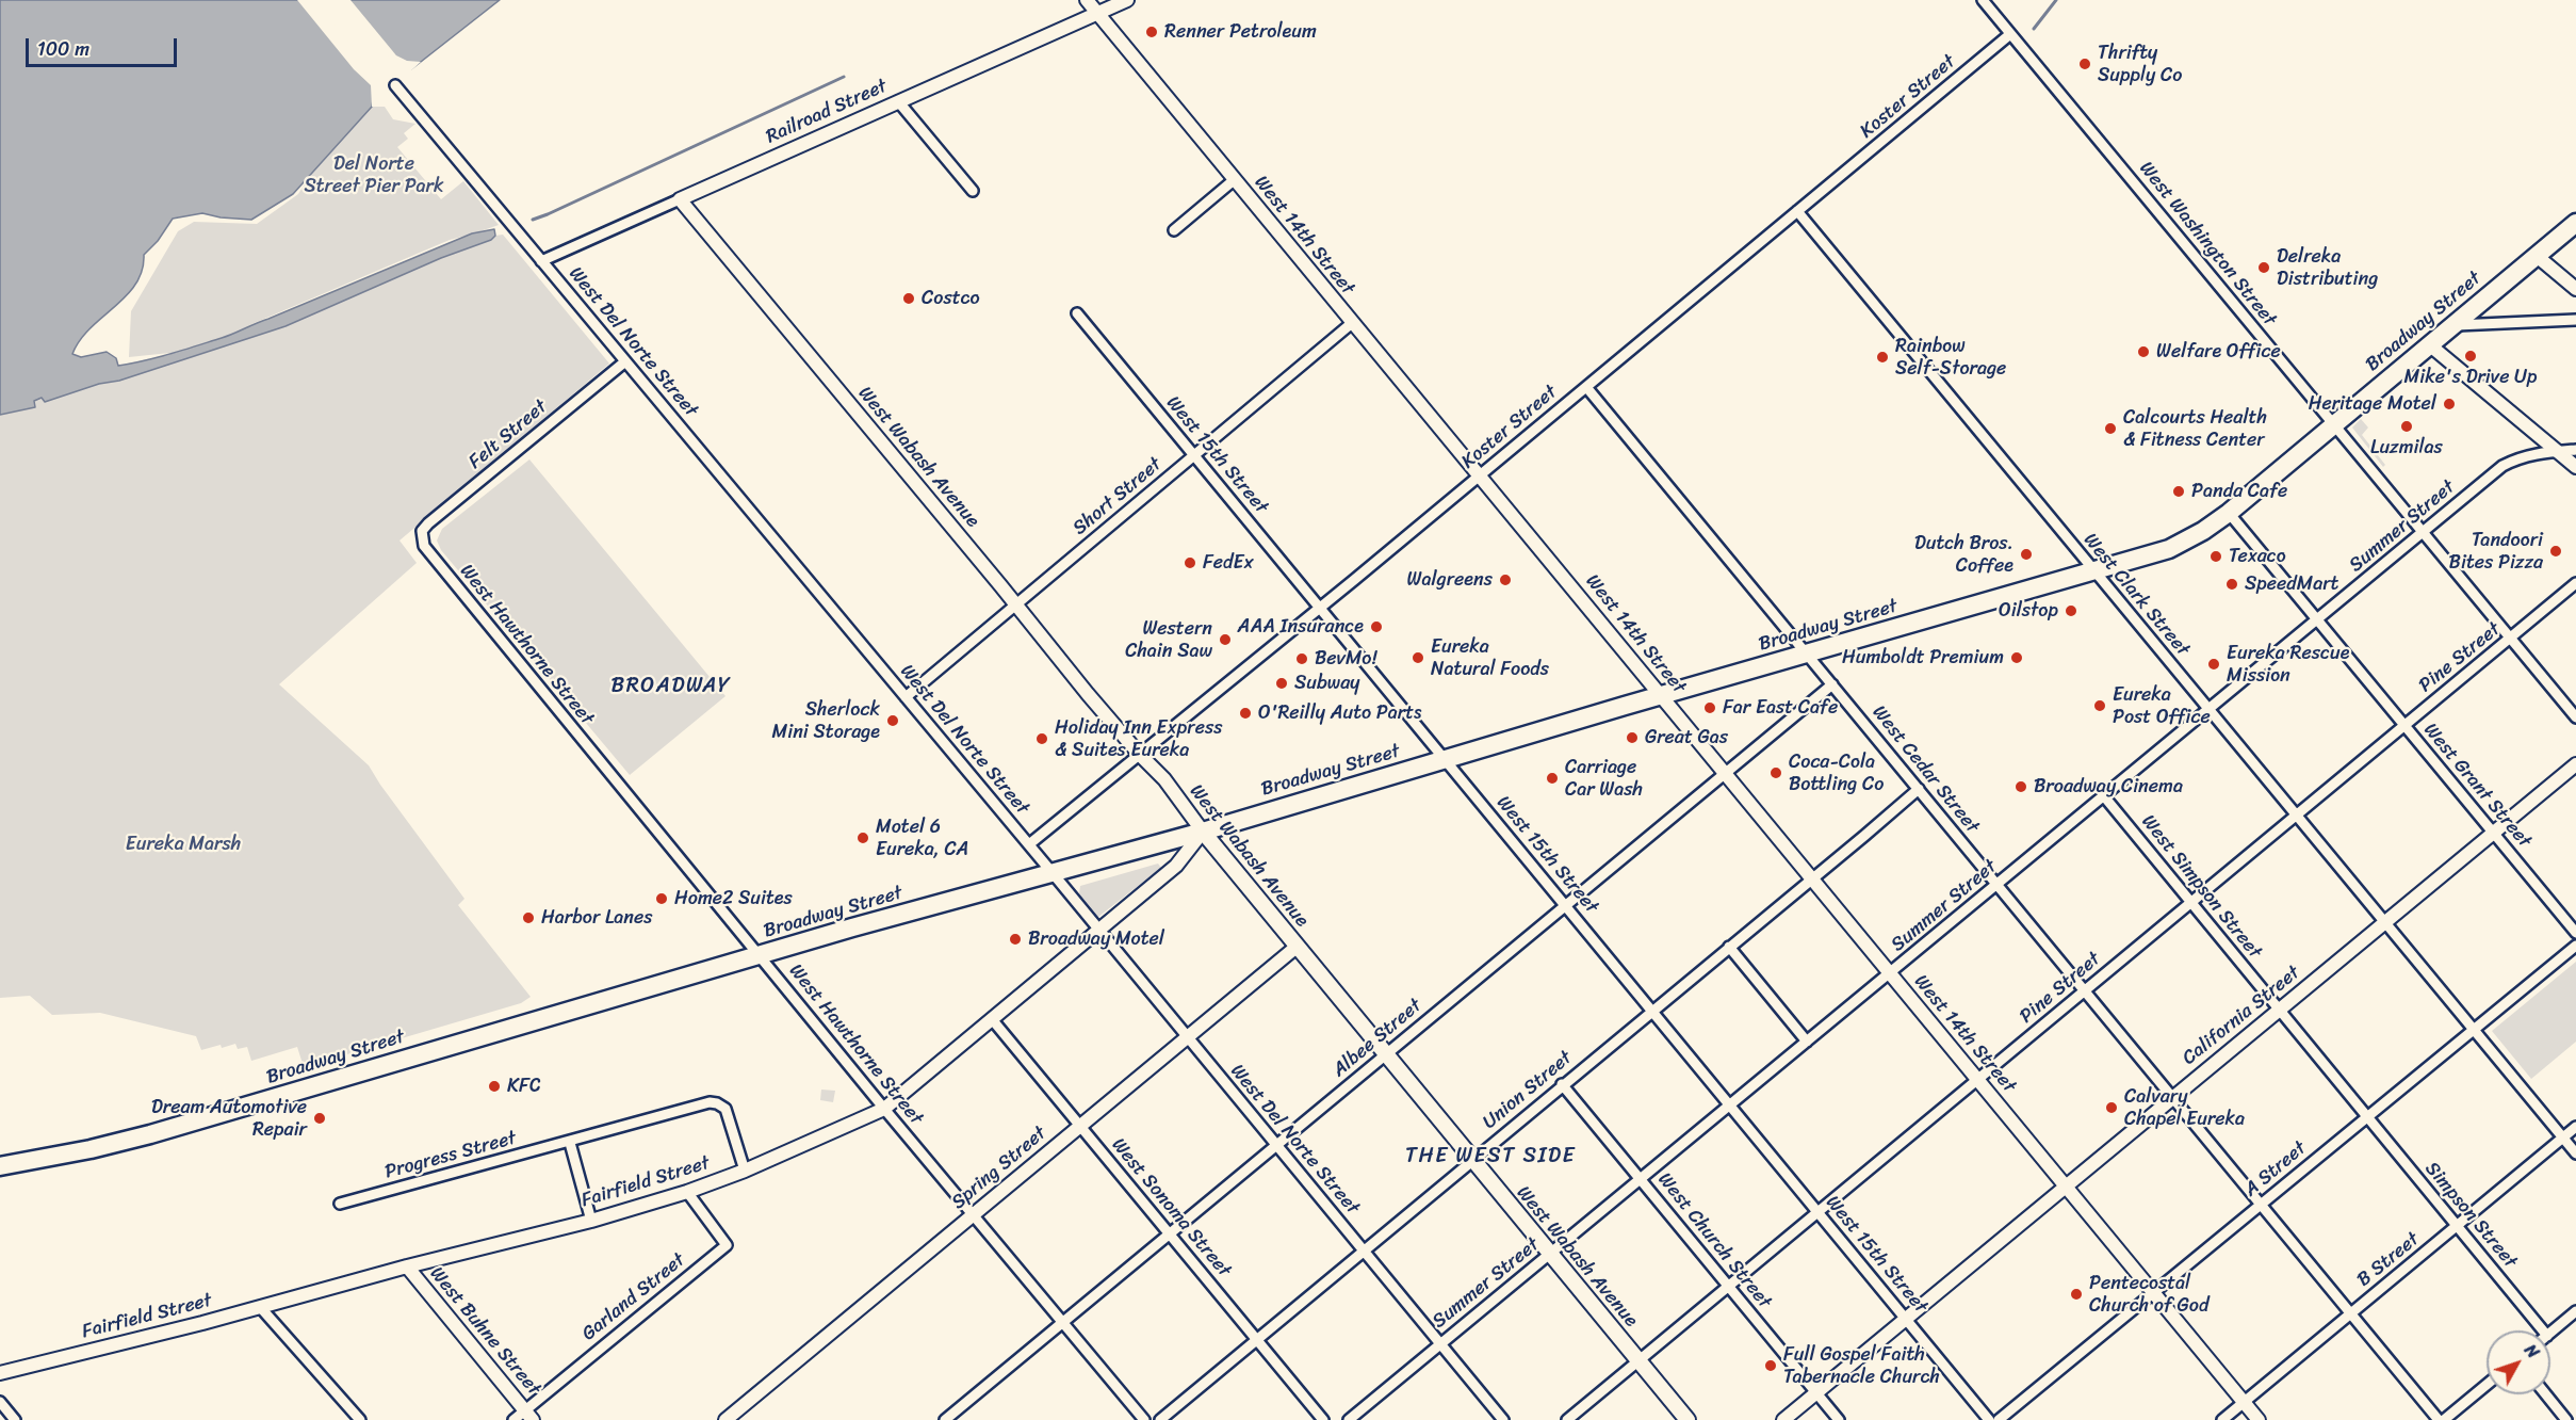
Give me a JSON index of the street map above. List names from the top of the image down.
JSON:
{
  "streets": {
    "highway": ["Broadway Street"],
    "main road": ["West Wabash Avenue"],
    "street": [
      "Koster Street",
      "Railroad Street",
      "West 14th Street",
      "West Washington Street",
      "West Del Norte Street",
      "Felt Street",
      "West 15th Street",
      "Short Street",
      "Summer Street",
      "West Clark Street",
      "West Hawthorne Street",
      "Pine Street",
      "West Cedar Street",
      "West Grant Street",
      "West Simpson Street",
      "California Street",
      "Albee Street",
      "Union Street",
      "Progress Street",
      "Spring Street",
      "A Street",
      "Fairfield Street",
      "West Sonoma Street",
      "Simpson Street",
      "West Church Street",
      "B Street",
      "Garland Street",
      "West Buhne Street"
    ]
  },
  "crossings": [
    ["Koster Street", "West 14th Street"],
    ["Koster Street", "West Washington Street"],
    ["Koster Street", "West Del Norte Street"],
    ["Koster Street", "West 15th Street"],
    ["Koster Street", "West Wabash Avenue"],
    ["Koster Street", "West Clark Street"],
    ["Koster Street", "West Cedar Street"],
    ["Railroad Street", "West 14th Street"],
    ["Railroad Street", "West Del Norte Street"],
    ["Railroad Street", "West Wabash Avenue"],
    ["West 14th Street", "Broadway Street"],
    ["West 14th Street", "Short Street"],
    ["West 14th Street", "Summer Street"],
    ["West 14th Street", "Pine Street"],
    ["West 14th Street", "California Street"],
    ["West 14th Street", "Albee Street"],
    ["West 14th Street", "Union Street"],
    ["West 14th Street", "A Street"],
    ["West 14th Street", "B Street"],
    ["West Washington Street", "Broadway Street"],
    ["West Washington Street", "Summer Street"],
    ["West Washington Street", "Pine Street"],
    ["Broadway Street", "West Del Norte Street"],
    ["Broadway Street", "West 15th Street"],
    ["Broadway Street", "West Wabash Avenue"],
    ["Broadway Street", "West Clark Street"],
    ["Broadway Street", "West Hawthorne Street"],
    ["Broadway Street", "West Cedar Street"],
    ["Broadway Street", "West Grant Street"],
    ["Broadway Street", "Fairfield Street"],
    ["West Del Norte Street", "Felt Street"],
    ["West Del Norte Street", "Short Street"],
    ["West Del Norte Street", "Summer Street"],
    ["West Del Norte Street", "Albee Street"],
    ["West Del Norte Street", "Union Street"],
    ["West Del Norte Street", "Spring Street"],
    ["West Del Norte Street", "Fairfield Street"],
    ["Felt Street", "West Hawthorne Street"],
    ["West 15th Street", "Short Street"],
    ["West 15th Street", "Summer Street"],
    ["West 15th Street", "Pine Street"],
    ["West 15th Street", "California Street"],
    ["West 15th Street", "Albee Street"],
    ["West 15th Street", "Union Street"],
    ["West Wabash Avenue", "Short Street"],
    ["West Wabash Avenue", "Summer Street"],
    ["West Wabash Avenue", "Pine Street"],
    ["West Wabash Avenue", "Albee Street"],
    ["West Wabash Avenue", "Union Street"],
    ["West Wabash Avenue", "Spring Street"],
    ["West Wabash Avenue", "Fairfield Street"],
    ["Summer Street", "West Clark Street"],
    ["Summer Street", "West Cedar Street"],
    ["Summer Street", "West Grant Street"],
    ["Summer Street", "West Simpson Street"],
    ["Summer Street", "West Church Street"],
    ["West Clark Street", "Pine Street"],
    ["West Clark Street", "California Street"],
    ["West Clark Street", "A Street"],
    ["West Clark Street", "B Street"],
    ["West Hawthorne Street", "Albee Street"],
    ["West Hawthorne Street", "Spring Street"],
    ["West Hawthorne Street", "Fairfield Street"],
    ["Pine Street", "West Cedar Street"],
    ["Pine Street", "West Grant Street"],
    ["Pine Street", "West Simpson Street"],
    ["Pine Street", "West Church Street"],
    ["West Cedar Street", "California Street"],
    ["West Cedar Street", "Albee Street"],
    ["West Cedar Street", "Union Street"],
    ["West Cedar Street", "A Street"],
    ["West Cedar Street", "B Street"],
    ["West Grant Street", "California Street"],
    ["West Simpson Street", "California Street"],
    ["West Simpson Street", "A Street"],
    ["West Simpson Street", "Simpson Street"],
    ["California Street", "West Church Street"],
    ["Albee Street", "West Sonoma Street"],
    ["Union Street", "West Sonoma Street"],
    ["Union Street", "West Church Street"],
    ["Progress Street", "Fairfield Street"],
    ["Spring Street", "West Sonoma Street"],
    ["A Street", "Simpson Street"],
    ["Fairfield Street", "West Sonoma Street"],
    ["Fairfield Street", "Garland Street"],
    ["Fairfield Street", "West Buhne Street"],
    ["Simpson Street", "B Street"],
    ["Garland Street", "West Buhne Street"]
  ],
  "districts": ["BROADWAY", "THE WEST SIDE"],
  "parks": ["Del Norte Street Pier Park", "Eureka Marsh"],
  "places": [
    "Renner Petroleum",
    "Thrifty Supply Co",
    "Delreka Distributing",
    "Costco",
    "Welfare Office",
    "Mike's Drive Up",
    "Rainbow Self-Storage",
    "Heritage Motel",
    "Luzmilas",
    "Calcourts Health & Fitness Center",
    "Panda Cafe",
    "Tandoori Bites Pizza",
    "Dutch Bros. Coffee",
    "Texaco",
    "FedEx",
    "Walgreens",
    "SpeedMart",
    "Oilstop",
    "AAA Insurance",
    "Western Chain Saw",
    "Eureka Natural Foods",
    "Humboldt Premium",
    "BevMo!",
    "Eureka Rescue Mission",
    "Subway",
    "Eureka Post Office",
    "Far East Cafe",
    "O'Reilly Auto Parts",
    "Sherlock Mini Storage",
    "Great Gas",
    "Holiday Inn Express & Suites Eureka",
    "Coca-Cola Bottling Co",
    "Carriage Car Wash",
    "Broadway Cinema",
    "Motel 6 Eureka, CA",
    "Home2 Suites",
    "Harbor Lanes",
    "Broadway Motel",
    "KFC",
    "Calvary Chapel Eureka",
    "Dream Automotive Repair",
    "Pentecostal Church of God",
    "Full Gospel Faith Tabernacle Church"
  ],
  "scale_bar": "100 m",
  "north": "top right"
}
